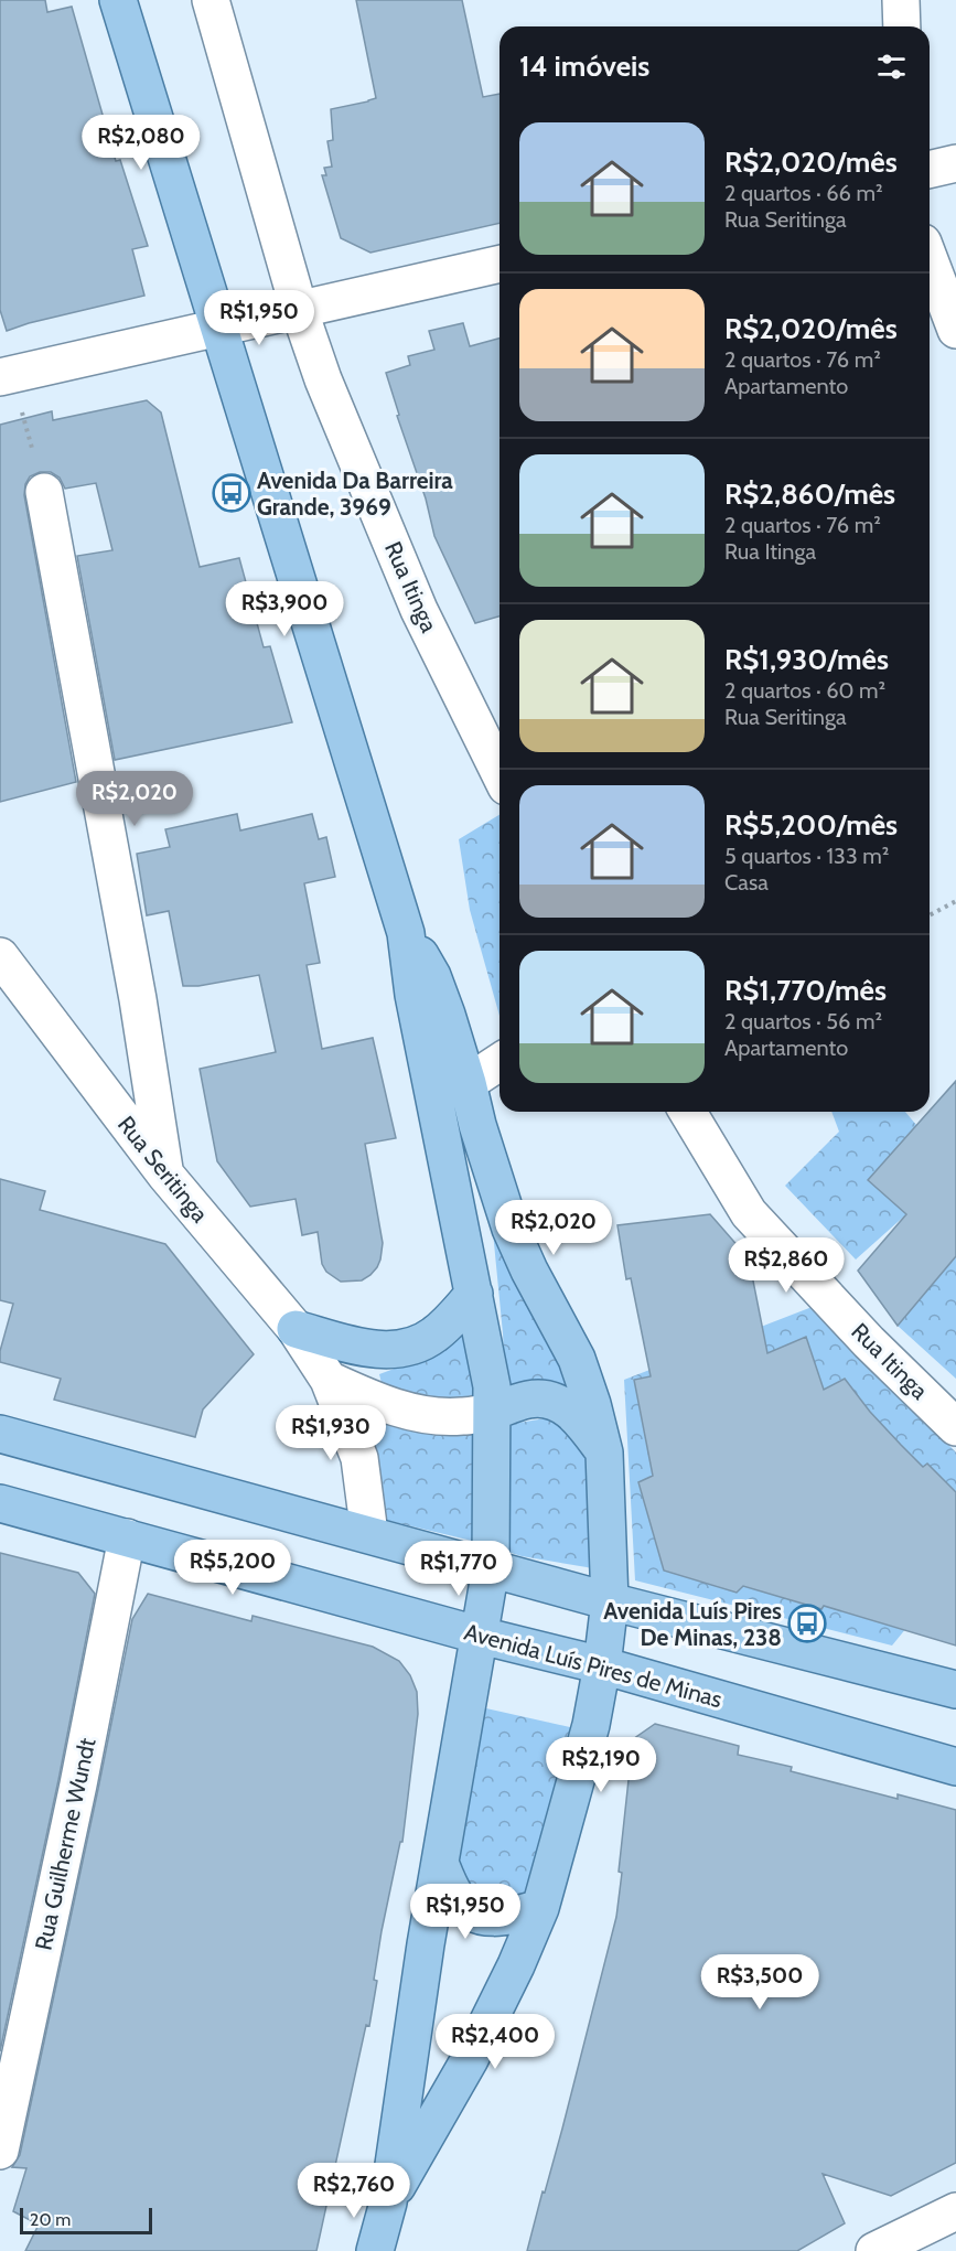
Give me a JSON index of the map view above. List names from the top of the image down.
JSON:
{
  "streets": {
    "main road": ["Avenida Luís Pires de Minas"],
    "street": ["Rua Itinga", "Rua Seritinga", "Rua Guilherme Wundt"]
  },
  "crossings": [
    ["Avenida Luís Pires de Minas", "Rua Guilherme Wundt"]
  ],
  "places": {
    "bus stop": ["Avenida Da Barreira Grande, 3969", "Avenida Luís Pires De Minas, 238"]
  },
  "scale_bar": "20 m",
  "page": {
    "heading": "14 imóveis",
    "list": [
      {
        "name": "R$2,020/mês",
        "note": "2 quartos · 66 m² · Rua Seritinga"
      },
      {
        "name": "R$2,020/mês",
        "note": "2 quartos · 76 m² · Apartamento"
      },
      {
        "name": "R$2,860/mês",
        "note": "2 quartos · 76 m² · Rua Itinga"
      },
      {
        "name": "R$1,930/mês",
        "note": "2 quartos · 60 m² · Rua Seritinga"
      },
      {
        "name": "R$5,200/mês",
        "note": "5 quartos · 133 m² · Casa"
      },
      {
        "name": "R$1,770/mês",
        "note": "2 quartos · 56 m² · Apartamento"
      }
    ],
    "price": [
      "R$2,080",
      "R$1,950",
      "R$3,900",
      "R$2,020",
      "R$2,020",
      "R$2,860",
      "R$1,930",
      "R$5,200",
      "R$1,770",
      "R$2,190",
      "R$1,950",
      "R$3,500",
      "R$2,400",
      "R$2,760"
    ],
    "scale": "20 m"
  }
}
